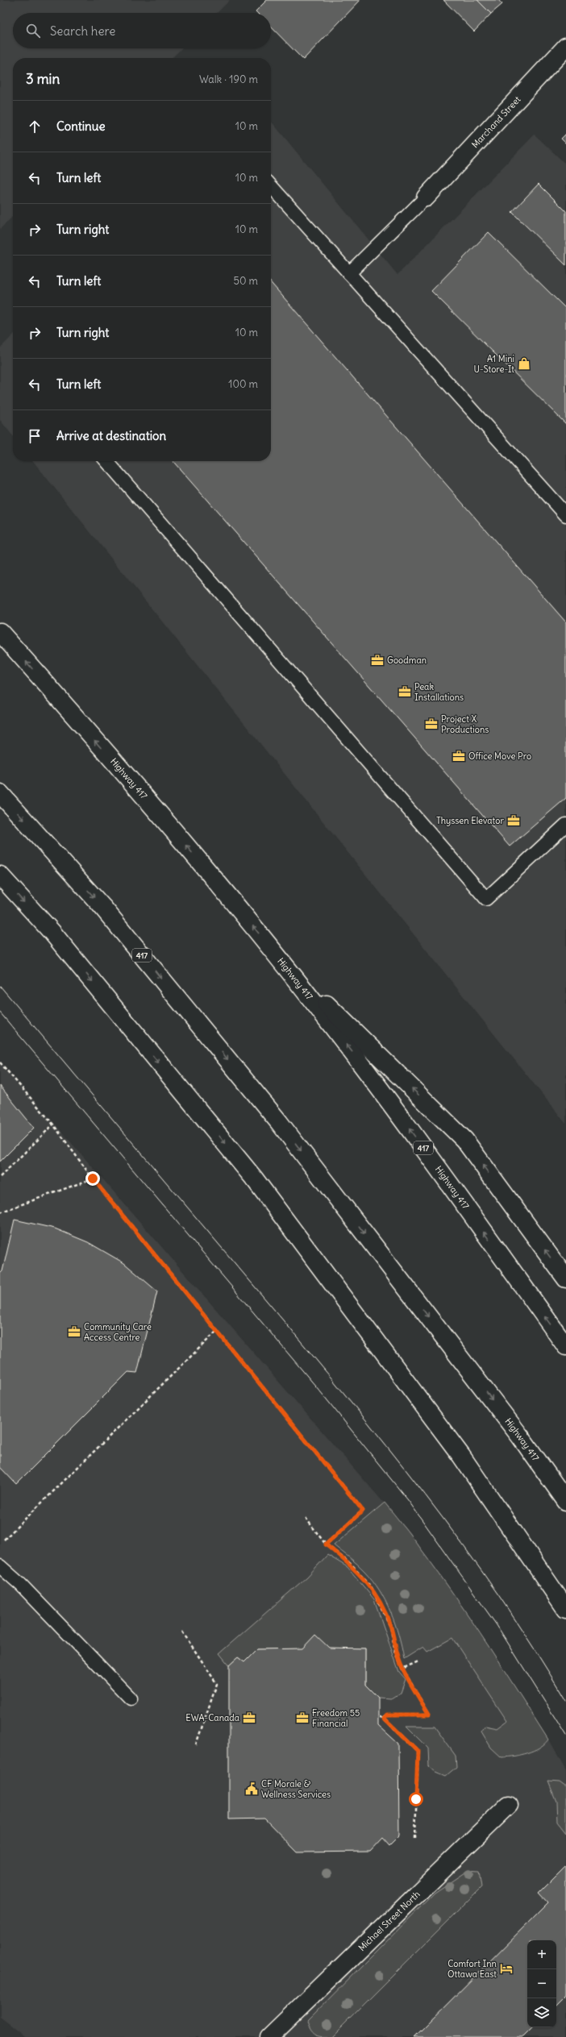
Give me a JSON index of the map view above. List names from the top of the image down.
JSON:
{
  "streets": {
    "main road": [
      "Marchand Street",
      "Highway 417",
      "417",
      "Michael Street North"
    ]
  },
  "places": {
    "shop": ["A1 Mini U-Store-It"],
    "office": [
      "Goodman",
      "Peak Installations",
      "Project X Productions",
      "Office Move Pro",
      "Thyssen Elevator",
      "Community Care Access Centre",
      "EWA-Canada",
      "Freedom 55 Financial"
    ],
    "public building": ["CF Morale & Wellness Services"],
    "hotel": ["Comfort Inn Ottawa East"]
  },
  "page": {
    "search": "Search here",
    "heading": ["3 min", "Walk · 190 m"],
    "list": [
      ["Continue", "10 m"],
      ["Turn left", "10 m"],
      ["Turn right", "10 m"],
      ["Turn left", "50 m"],
      ["Turn right", "10 m"],
      ["Turn left", "100 m"],
      "Arrive at destination"
    ],
    "map_buttons": ["+", "−"]
  }
}
